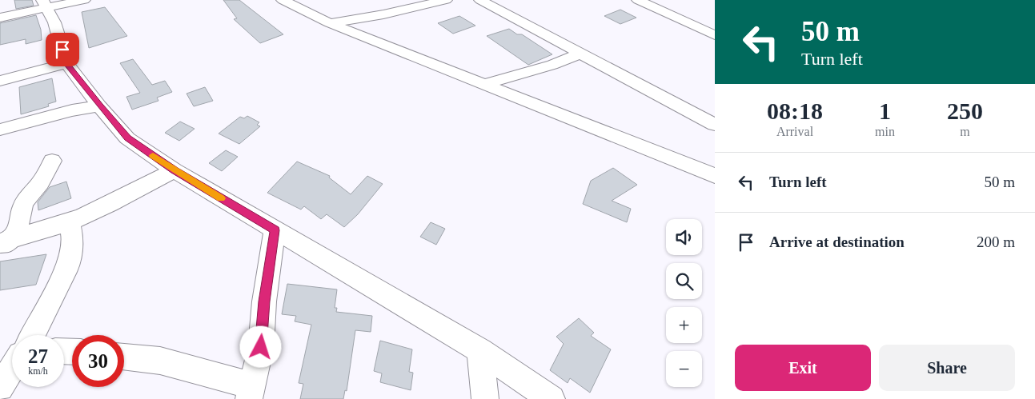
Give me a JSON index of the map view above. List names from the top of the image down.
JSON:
{
  "page": {
    "turn": ["50 m", "Turn left"],
    "eta": [
      "08:18",
      "Arrival",
      "1",
      "min",
      "250",
      "m"
    ],
    "list": [
      {
        "name": "Turn left",
        "value": "50 m"
      },
      {
        "name": "Arrive at destination",
        "value": "200 m"
      }
    ],
    "map_buttons": ["+", "−"],
    "speed": "27 km/h",
    "limit": "30",
    "buttons": ["Exit", "Share"]
  }
}
